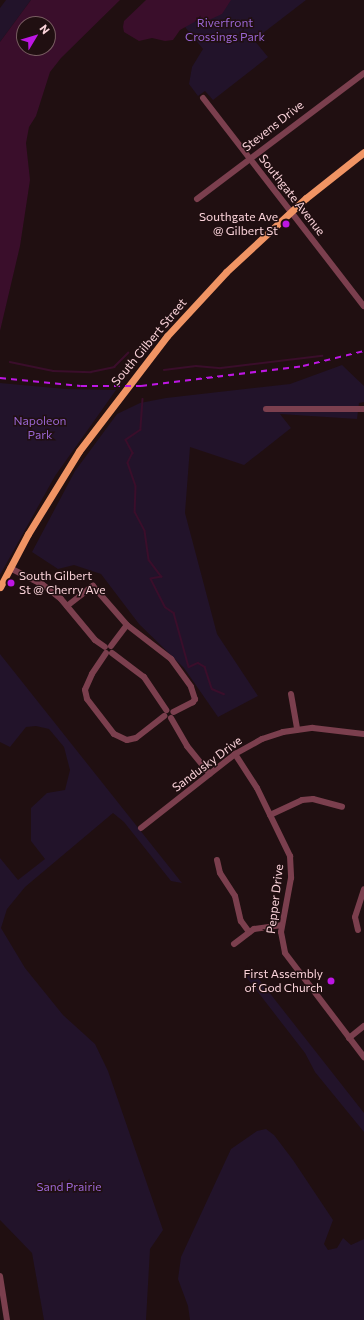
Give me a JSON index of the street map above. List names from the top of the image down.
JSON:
{
  "streets": {
    "main road": ["South Gilbert Street"],
    "street": [
      "Stevens Drive",
      "Southgate Avenue",
      "Sandusky Drive",
      "Pepper Drive"
    ]
  },
  "crossings": [
    ["Stevens Drive", "Southgate Avenue"],
    ["Southgate Avenue", "South Gilbert Street"],
    ["Sandusky Drive", "Pepper Drive"]
  ],
  "parks": ["Riverfront Crossings Park", "Napoleon Park", "Sand Prairie"],
  "places": ["Southgate Ave @ Gilbert St", "South Gilbert St @ Cherry Ave", "First Assembly of God Church"],
  "north": "top right"
}
